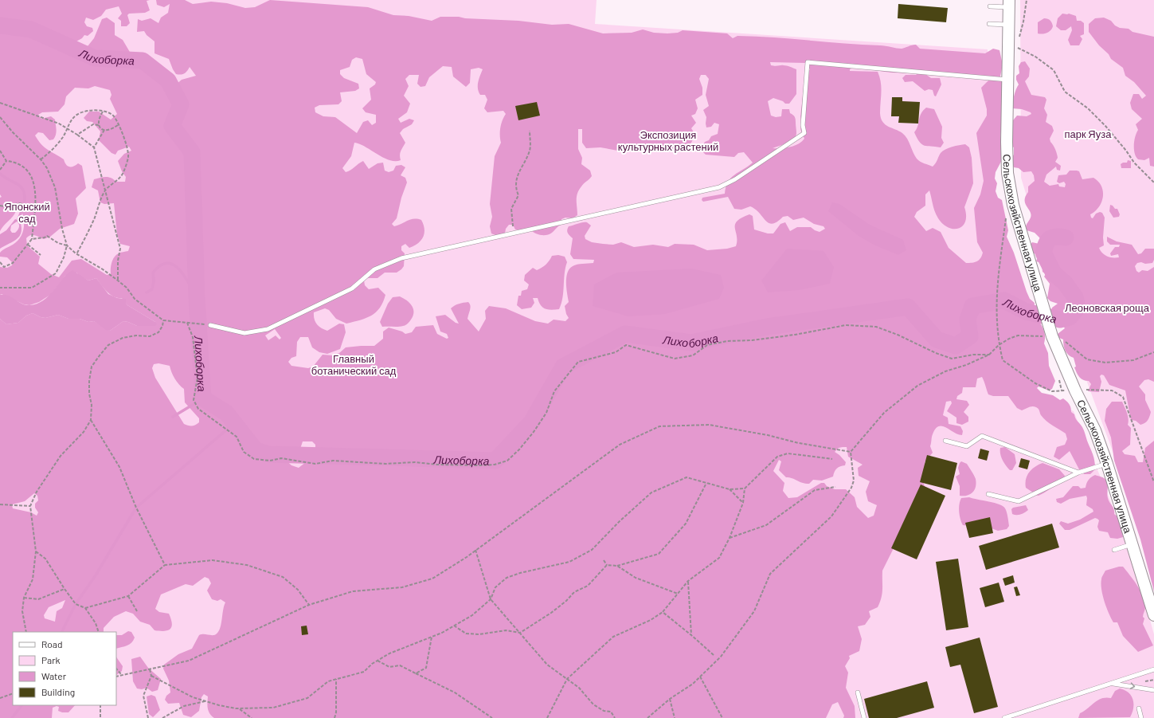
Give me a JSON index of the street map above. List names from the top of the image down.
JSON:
{
  "streets": {
    "main road": ["Сельскохозяйственная улица"]
  },
  "water": ["Лихоборка"],
  "parks": [
    "парк Яуза",
    "Экспозиция культурных растений",
    "Японский сад",
    "Леоновская роща",
    "Главный ботанический сад"
  ],
  "legend": [
    "Road",
    "Park",
    "Water",
    "Building"
  ]
}
